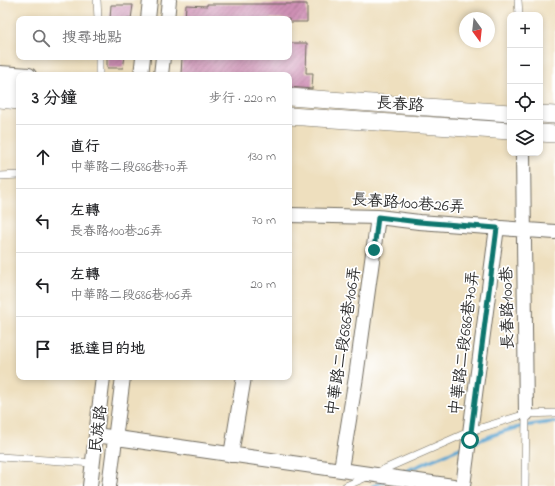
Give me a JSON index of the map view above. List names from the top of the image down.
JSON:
{
  "streets": {
    "street": [
      "長春路",
      "長春路100巷26弄",
      "長春路100巷",
      "中華路二段686巷106弄",
      "中華路二段686巷70弄",
      "民族路"
    ]
  },
  "crossings": [
    ["長春路100巷26弄", "長春路100巷"],
    ["長春路100巷26弄", "中華路二段686巷106弄"],
    ["長春路100巷26弄", "中華路二段686巷70弄"]
  ],
  "north": "bottom",
  "page": {
    "map_buttons": ["+", "−"],
    "search": "搜尋地點",
    "heading": ["3 分鐘", "步行 · 220 m"],
    "list": [
      ["直行", "中華路二段686巷70弄", "130 m"],
      ["左轉", "長春路100巷26弄", "70 m"],
      ["左轉", "中華路二段686巷106弄", "20 m"],
      "抵達目的地"
    ]
  }
}
